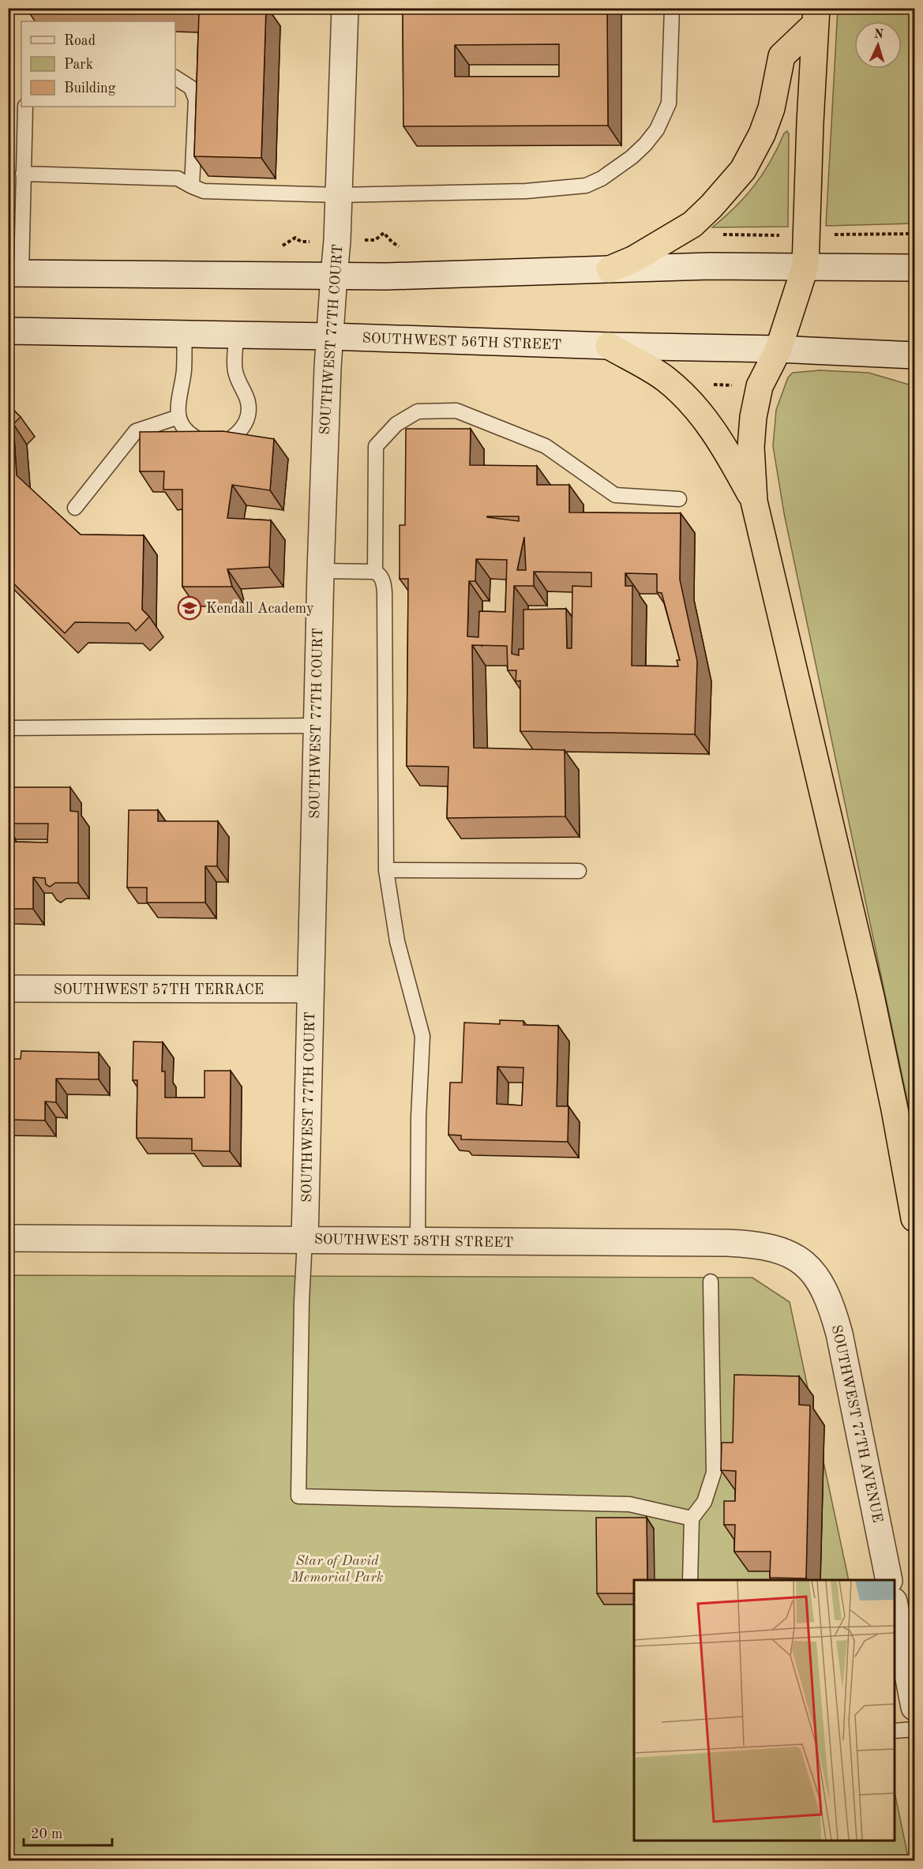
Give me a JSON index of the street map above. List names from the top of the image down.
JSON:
{
  "streets": {
    "street": [
      "SOUTHWEST 77TH COURT",
      "SOUTHWEST 56TH STREET",
      "SOUTHWEST 57TH TERRACE",
      "SOUTHWEST 58TH STREET",
      "SOUTHWEST 77TH AVENUE"
    ]
  },
  "crossings": [
    ["SOUTHWEST 77TH COURT", "SOUTHWEST 56TH STREET"],
    ["SOUTHWEST 77TH COURT", "SOUTHWEST 57TH TERRACE"],
    ["SOUTHWEST 77TH COURT", "SOUTHWEST 58TH STREET"],
    ["SOUTHWEST 58TH STREET", "SOUTHWEST 77TH AVENUE"]
  ],
  "parks": ["Star of David Memorial Park"],
  "places": {
    "school or university": ["Kendall Academy"]
  },
  "legend": ["Road", "Park", "Building"],
  "scale_bar": "20 m",
  "north": "top"
}
